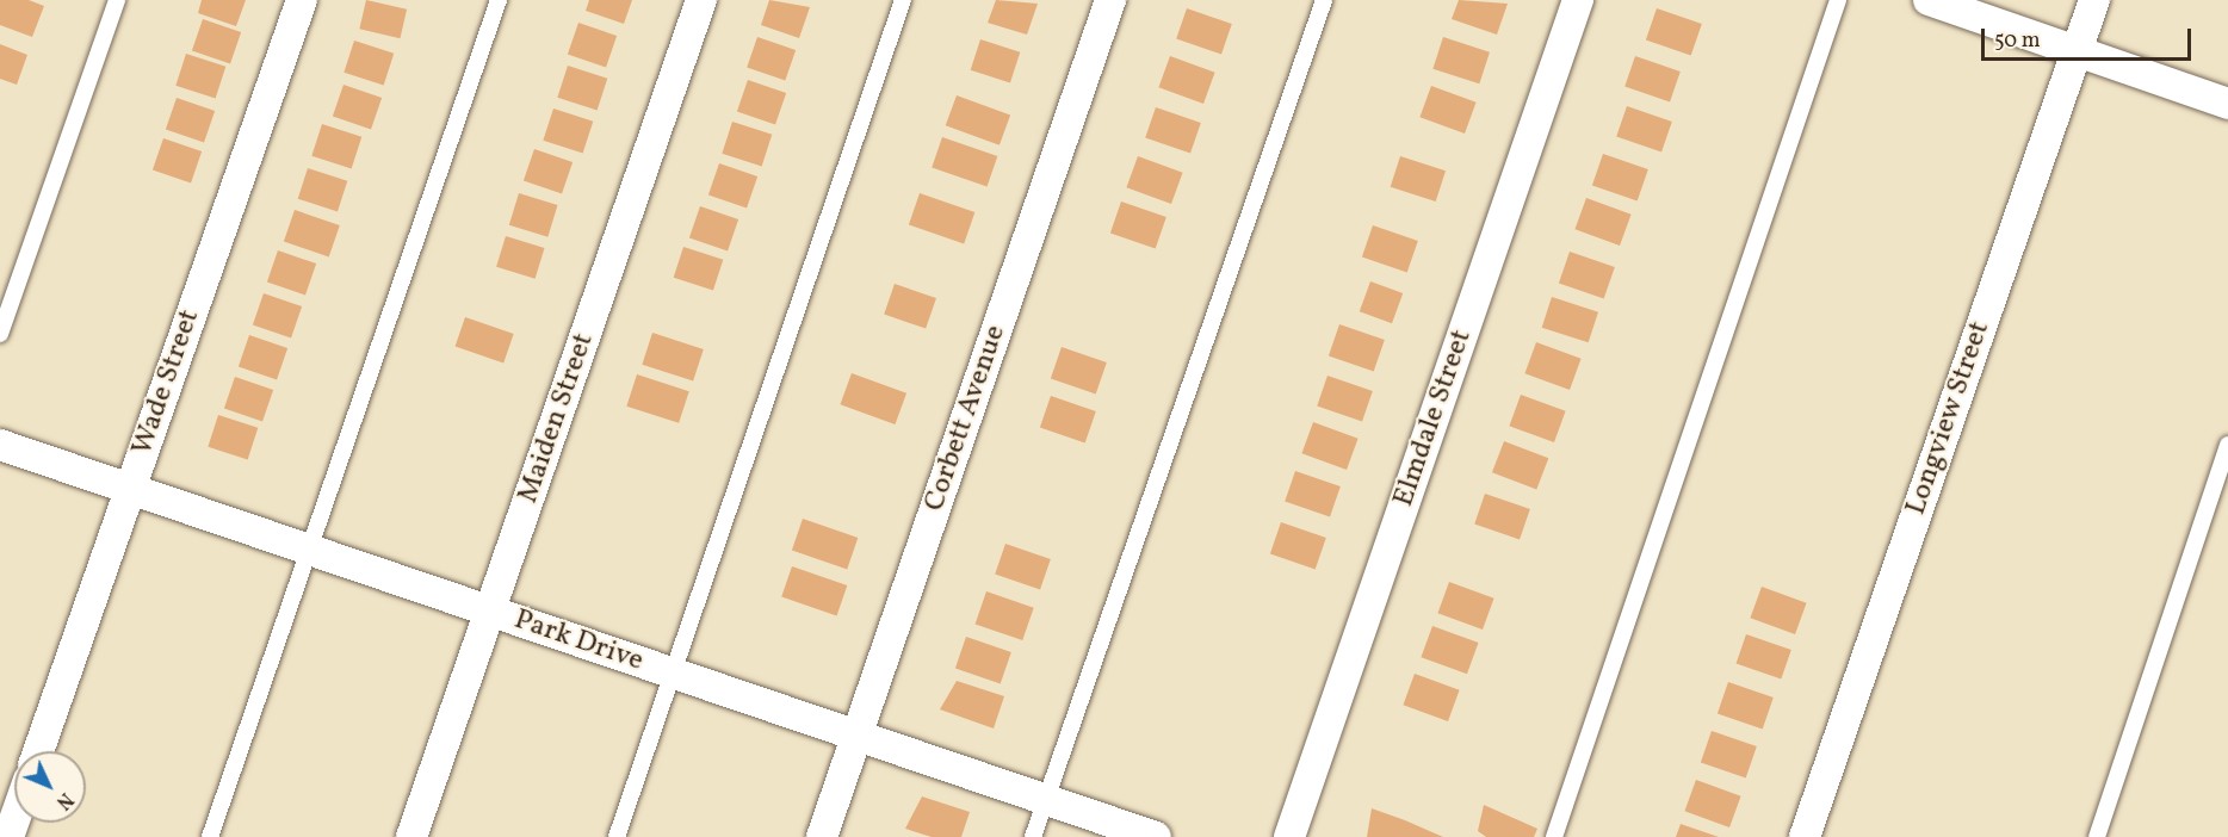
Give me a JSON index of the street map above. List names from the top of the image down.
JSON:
{
  "streets": {
    "street": [
      "Wade Street",
      "Maiden Street",
      "Corbett Avenue",
      "Elmdale Street",
      "Longview Street",
      "Park Drive"
    ]
  },
  "crossings": [
    ["Wade Street", "Park Drive"],
    ["Maiden Street", "Park Drive"],
    ["Corbett Avenue", "Park Drive"]
  ],
  "scale_bar": "50 m",
  "north": "bottom right"
}
